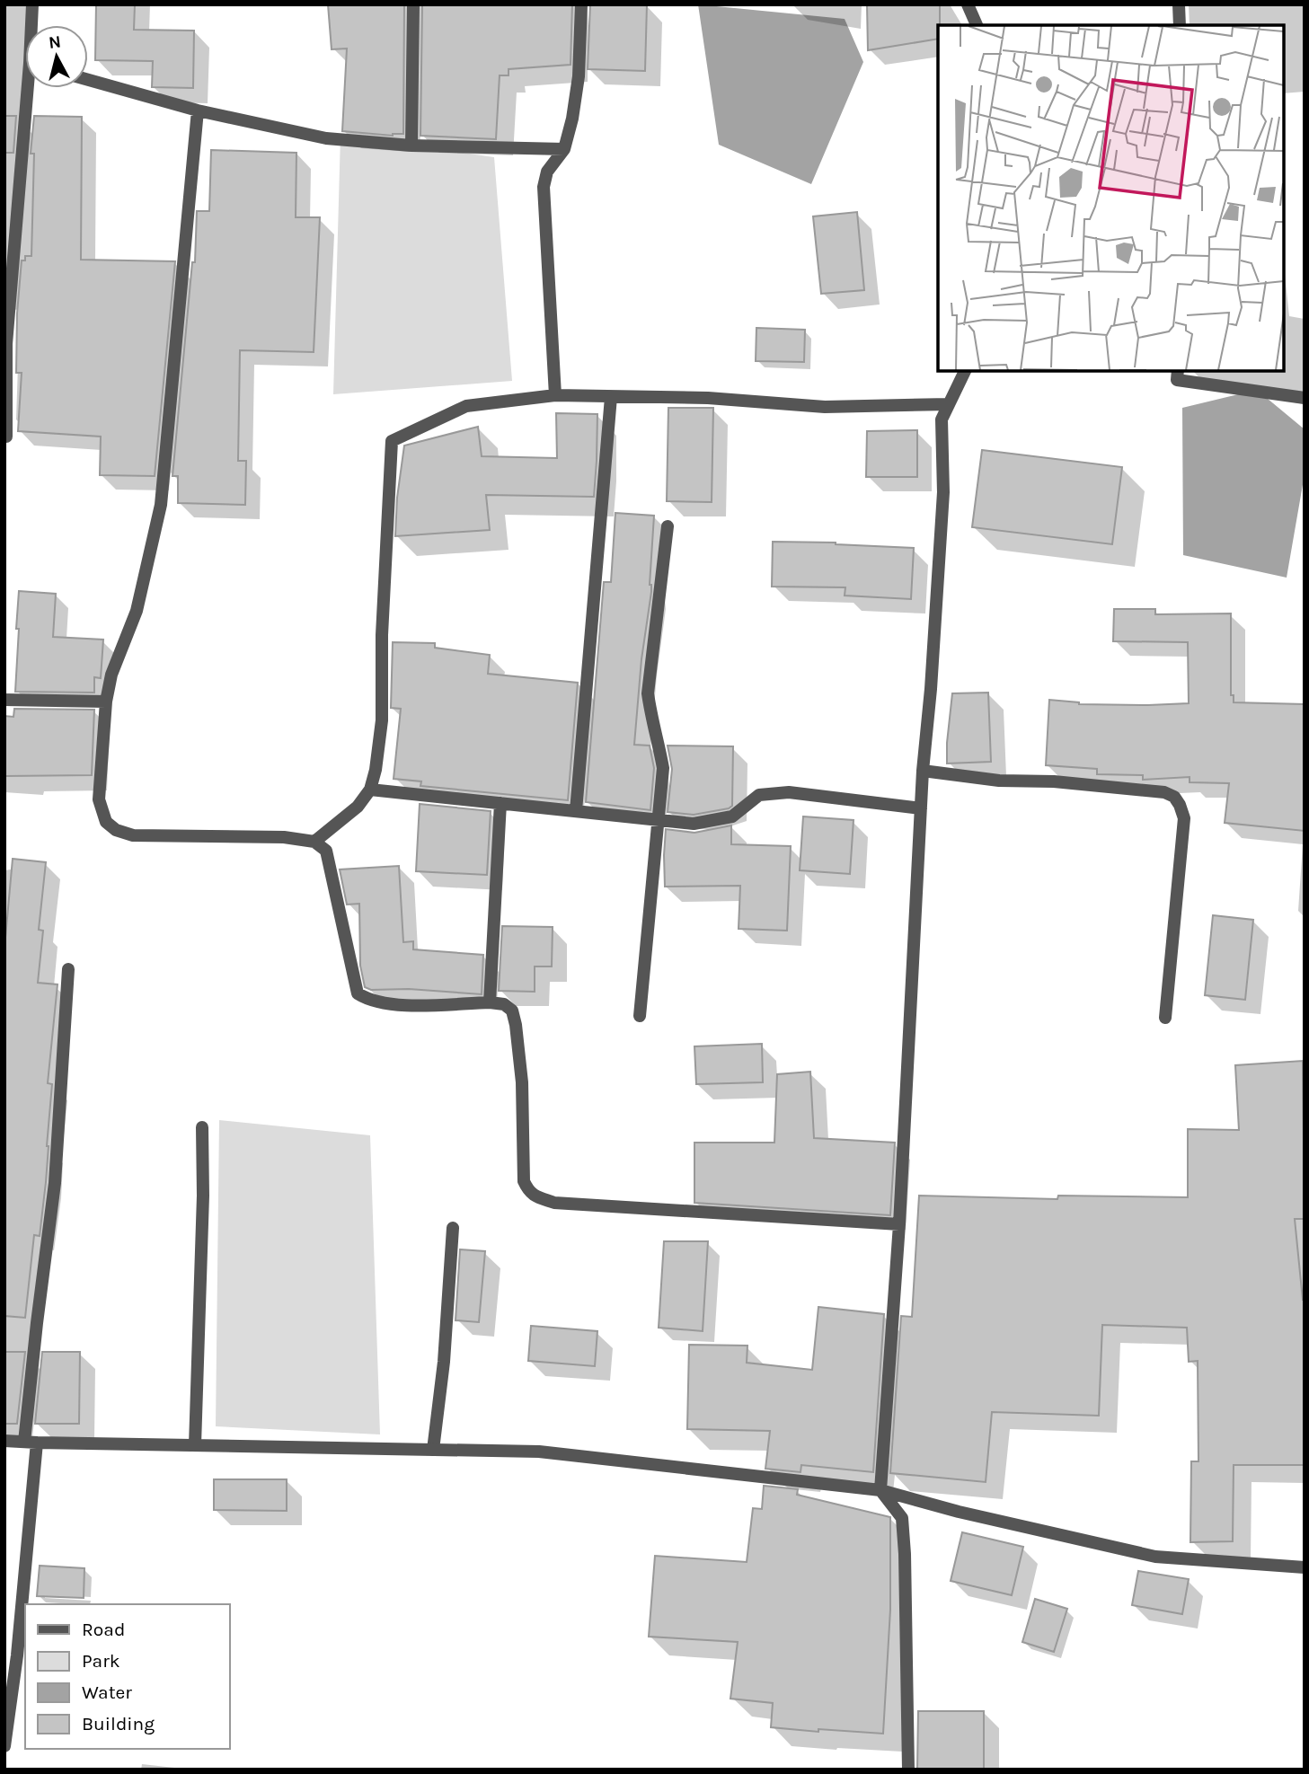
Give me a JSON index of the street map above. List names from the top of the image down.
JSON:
{
  "legend": [
    "Road",
    "Park",
    "Water",
    "Building"
  ],
  "north": "top"
}
